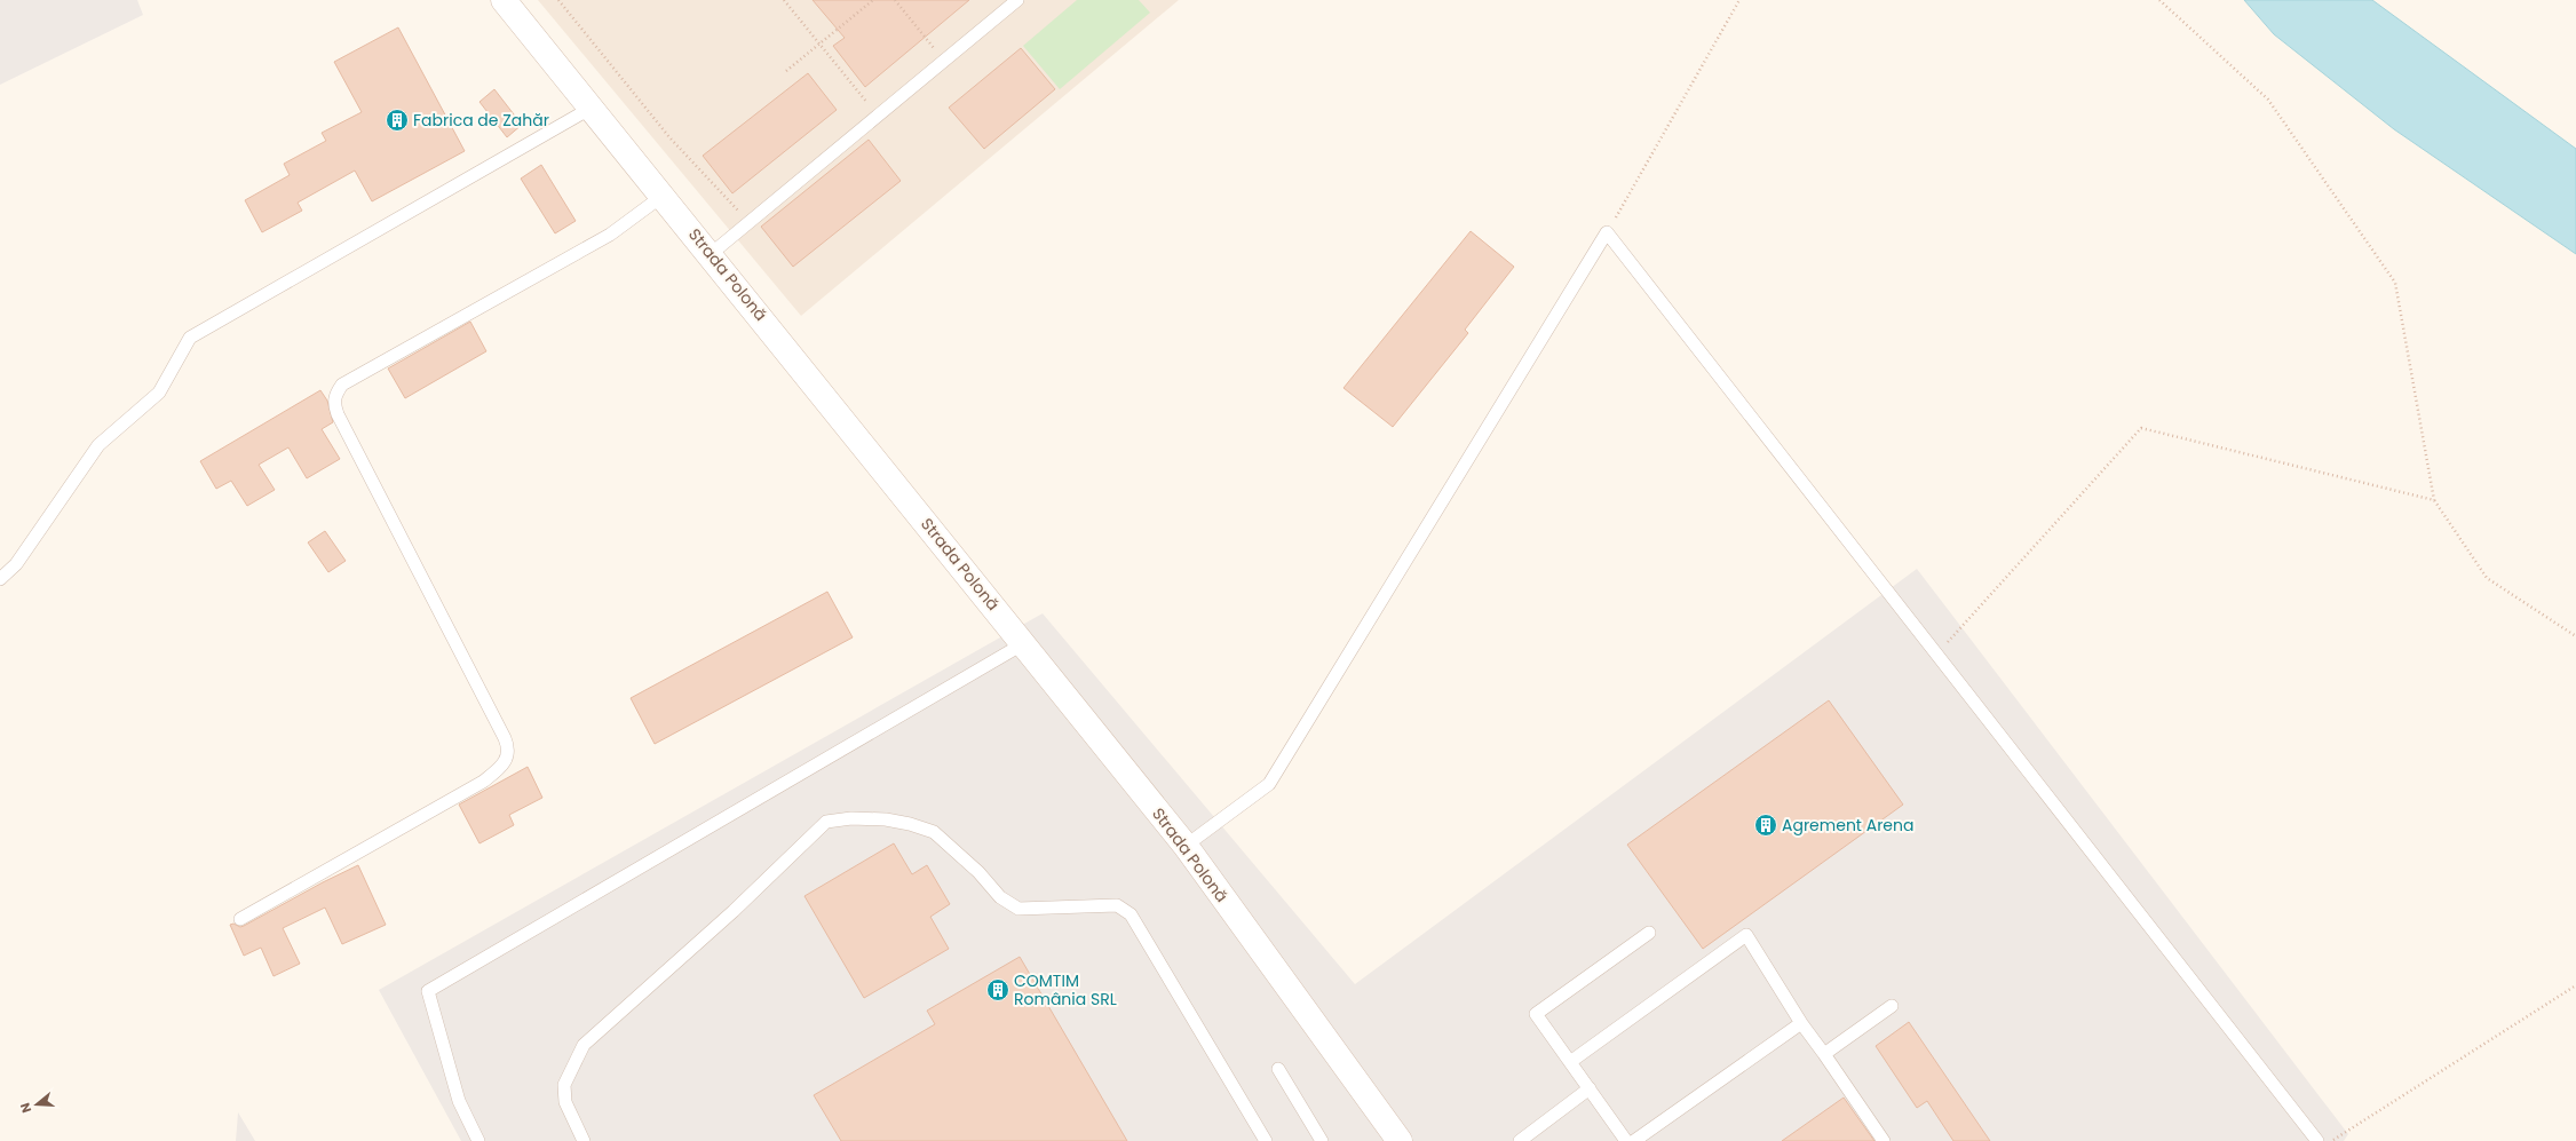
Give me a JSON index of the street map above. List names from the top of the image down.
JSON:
{
  "streets": {
    "main road": ["Strada Polonă"]
  },
  "places": {
    "building": ["Fabrica de Zahăr", "Agrement Arena", "COMTIM România SRL"]
  },
  "north": "left"
}
